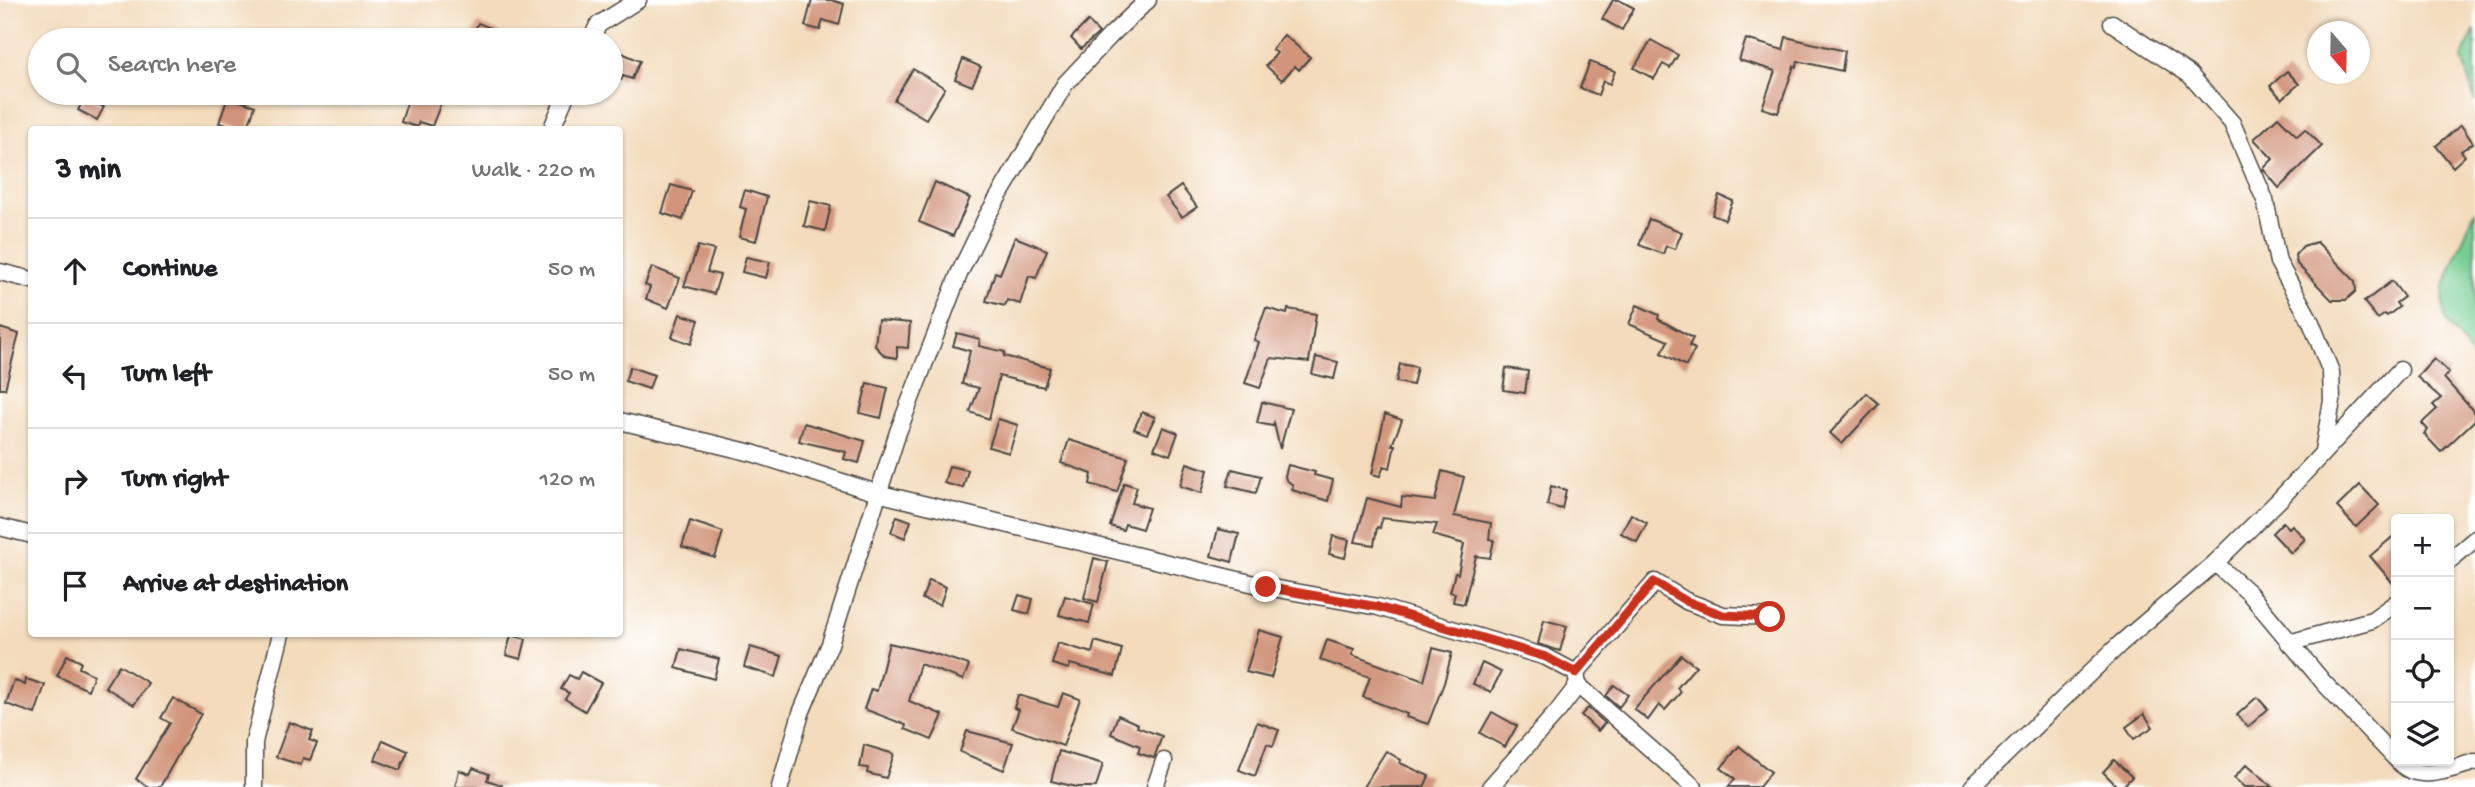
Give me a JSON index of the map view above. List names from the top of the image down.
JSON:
{
  "north": "bottom",
  "page": {
    "search": "Search here",
    "heading": ["3 min", "Walk · 220 m"],
    "list": [
      ["Continue", "50 m"],
      ["Turn left", "50 m"],
      ["Turn right", "120 m"],
      "Arrive at destination"
    ],
    "map_buttons": ["+", "−"]
  }
}
